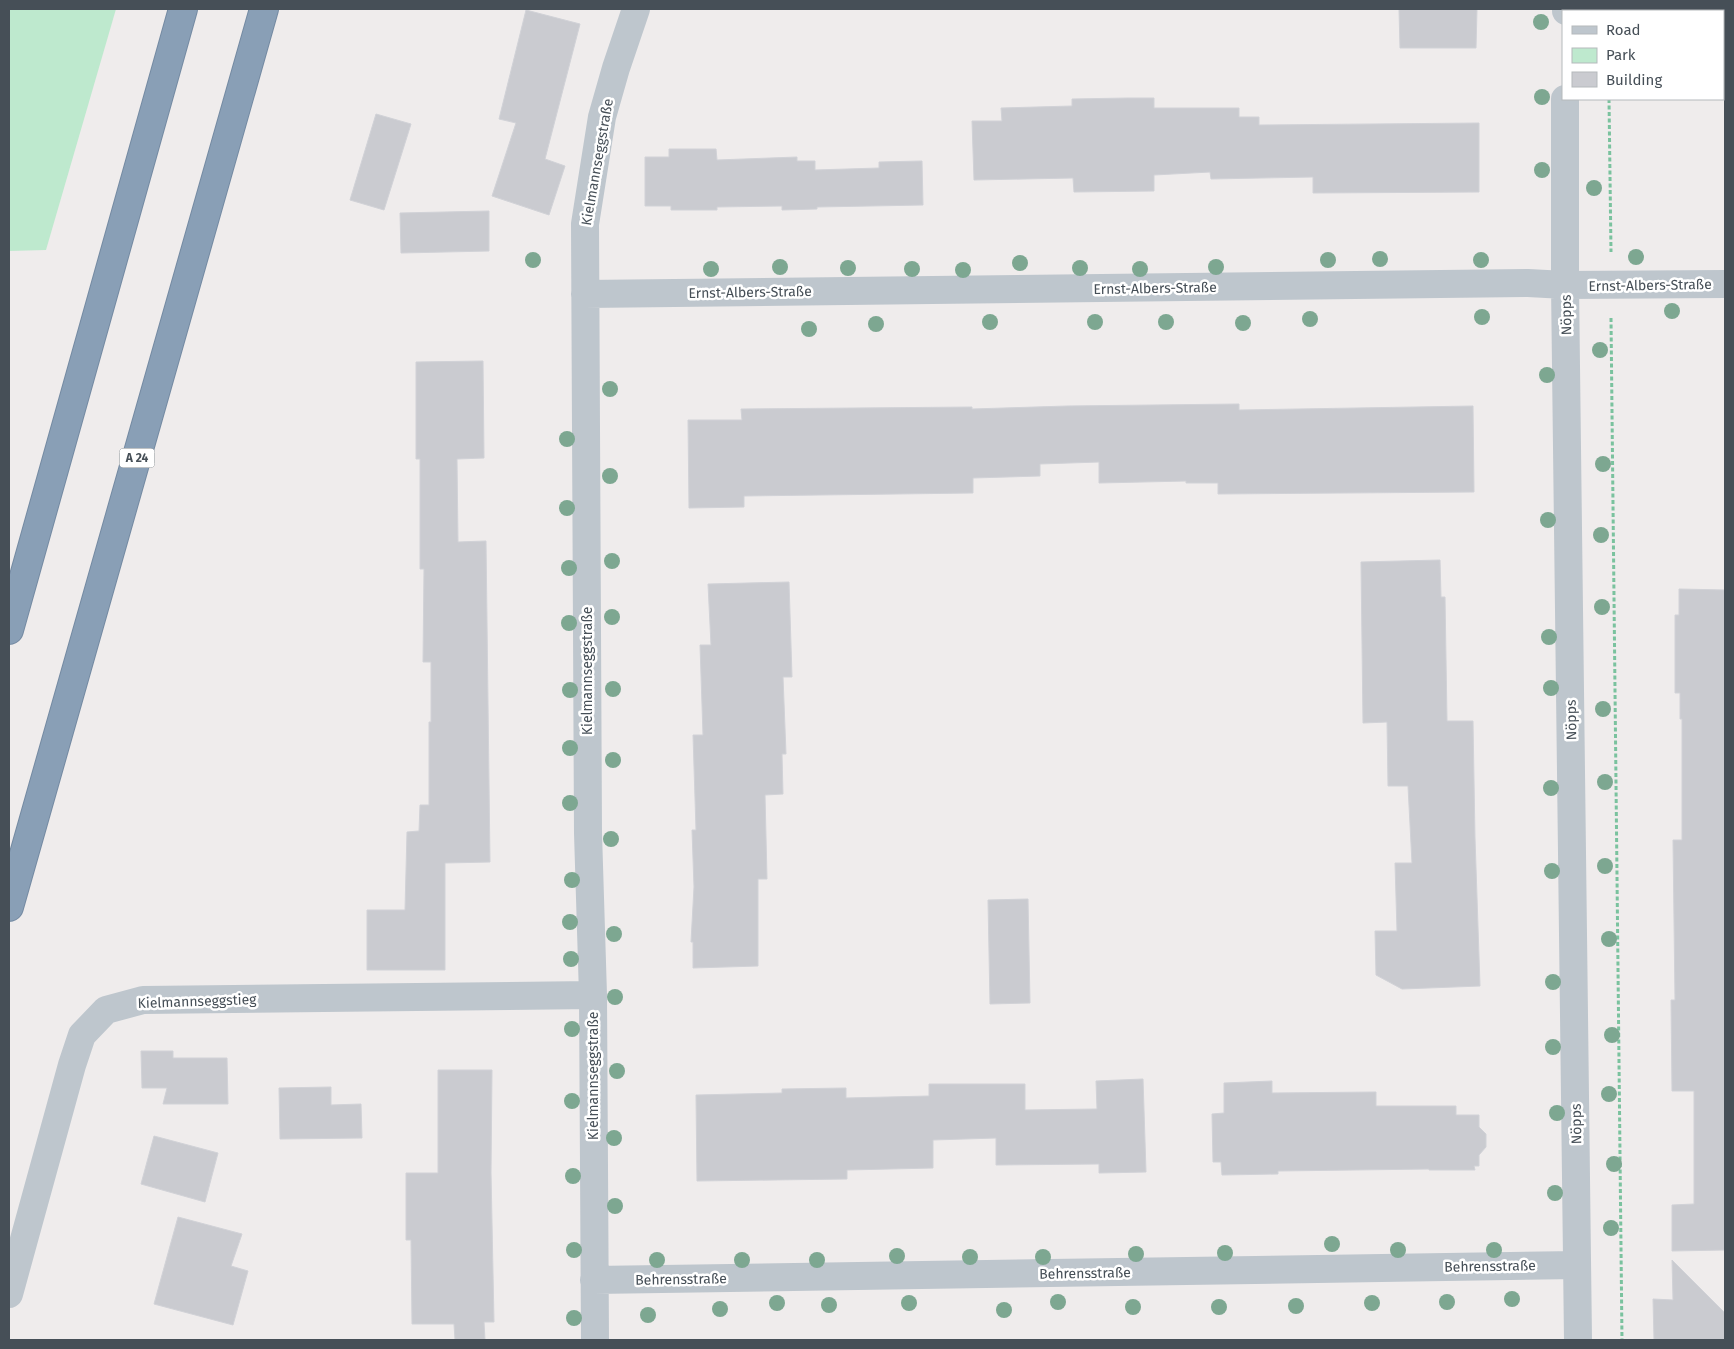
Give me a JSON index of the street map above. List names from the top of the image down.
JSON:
{
  "streets": {
    "highway": ["A 24"],
    "street": [
      "Kielmannseggstraße",
      "Ernst-Albers-Straße",
      "Nöpps",
      "Kielmannseggstieg",
      "Behrensstraße"
    ]
  },
  "crossings": [
    ["Kielmannseggstraße", "Ernst-Albers-Straße"],
    ["Kielmannseggstraße", "Kielmannseggstieg"],
    ["Kielmannseggstraße", "Behrensstraße"],
    ["Ernst-Albers-Straße", "Nöpps"],
    ["Nöpps", "Behrensstraße"]
  ],
  "legend": ["Road", "Park", "Building"]
}
